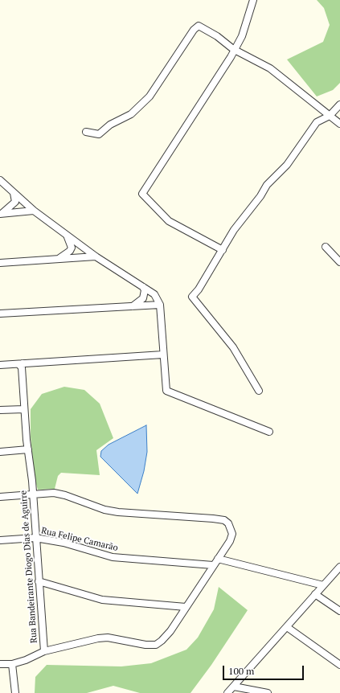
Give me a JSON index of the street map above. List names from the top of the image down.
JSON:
{
  "streets": {
    "street": ["Rua Felipe Camarão", "Rua Bandeirante Diogo Dias de Aguirre"]
  },
  "crossings": [
    ["Rua Felipe Camarão", "Rua Bandeirante Diogo Dias de Aguirre"]
  ],
  "scale_bar": "100 m"
}
